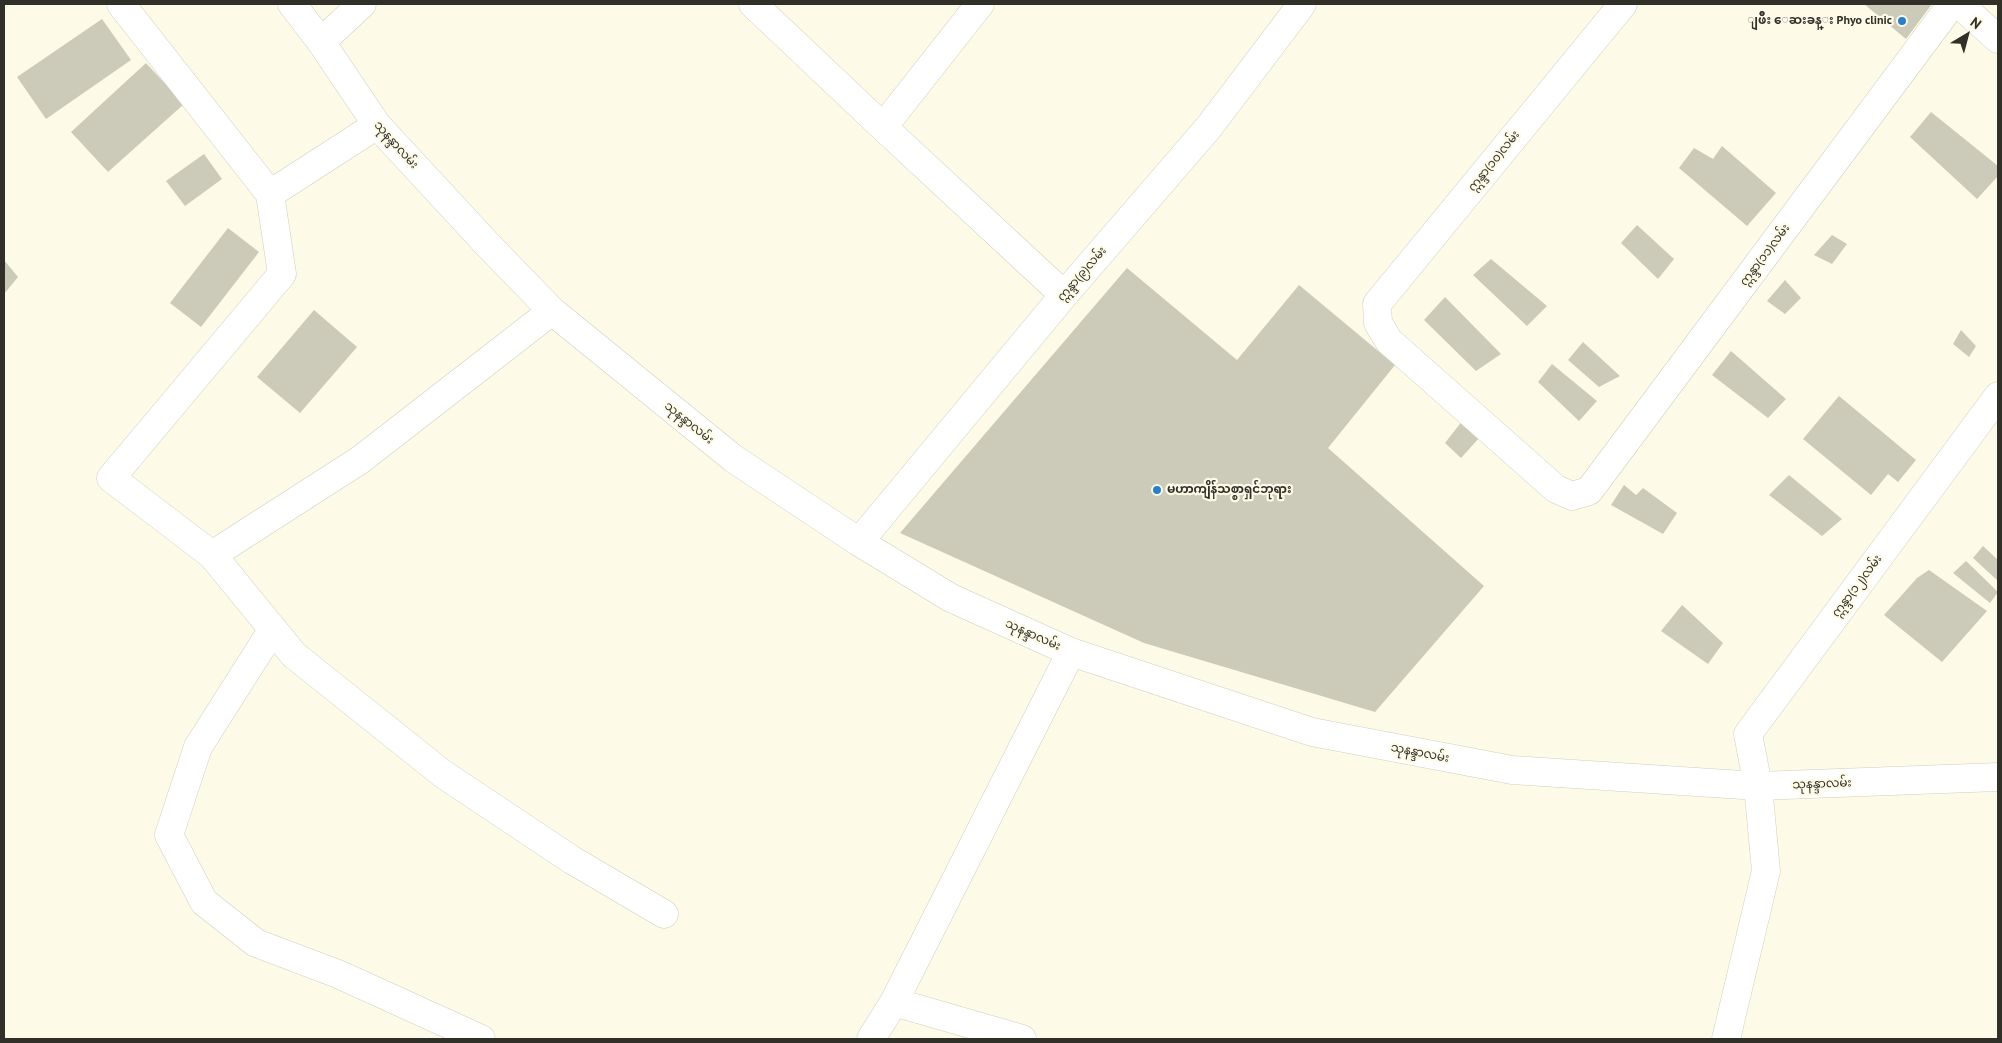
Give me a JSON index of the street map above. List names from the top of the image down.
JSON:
{
  "streets": {
    "street": [
      "သုနန္ဒာလမ်း",
      "ဣန္ဒာ(၁၀)လမ်း",
      "ဣန္ဒာ(၁၁)လမ်း",
      "ဣန္ဒာ(၉)လမ်း",
      "ဣန္ဒာ(၁၂)လမ်း"
    ]
  },
  "crossings": [
    ["သုနန္ဒာလမ်း", "ဣန္ဒာ(၉)လမ်း"],
    ["သုနန္ဒာလမ်း", "ဣန္ဒာ(၁၂)လမ်း"],
    ["ဣန္ဒာ(၁၀)လမ်း", "ဣန္ဒာ(၁၁)လမ်း"]
  ],
  "places": ["ျဖိဳး ေဆးခန္း Phyo clinic", "မဟာကျိန်သစ္စာရှင်ဘုရား"],
  "north": "top right"
}
